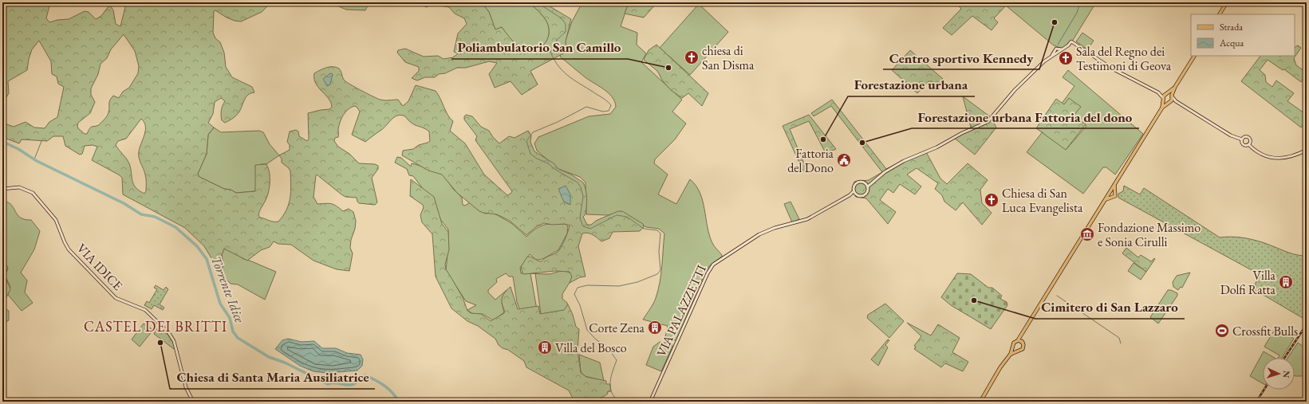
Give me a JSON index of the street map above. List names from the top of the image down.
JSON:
{
  "streets": {
    "main road": ["VIA IDICE", "VIA PALAZZETTI"]
  },
  "districts": ["CASTEL DEI BRITTI"],
  "water": ["Torrente Idice"],
  "places": {
    "other": [
      "Centro sportivo Kennedy",
      "Poliambulatorio San Camillo",
      "Forestazione urbana",
      "Forestazione urbana Fattoria del dono",
      "Cimitero di San Lazzaro",
      "Chiesa di Santa Maria Ausiliatrice"
    ],
    "church": ["chiesa di San Disma", "Sala del Regno dei Testimoni di Geova", "Chiesa di San Luca Evangelista"],
    "public building": ["Fattoria del Dono"],
    "museum": ["Fondazione Massimo e Sonia Cirulli"],
    "building": ["Villa Dolfi Ratta", "Corte Zena", "Villa del Bosco"],
    "sports": ["Crossfit Bulls"]
  },
  "legend": ["Strada", "Acqua"],
  "north": "right"
}
